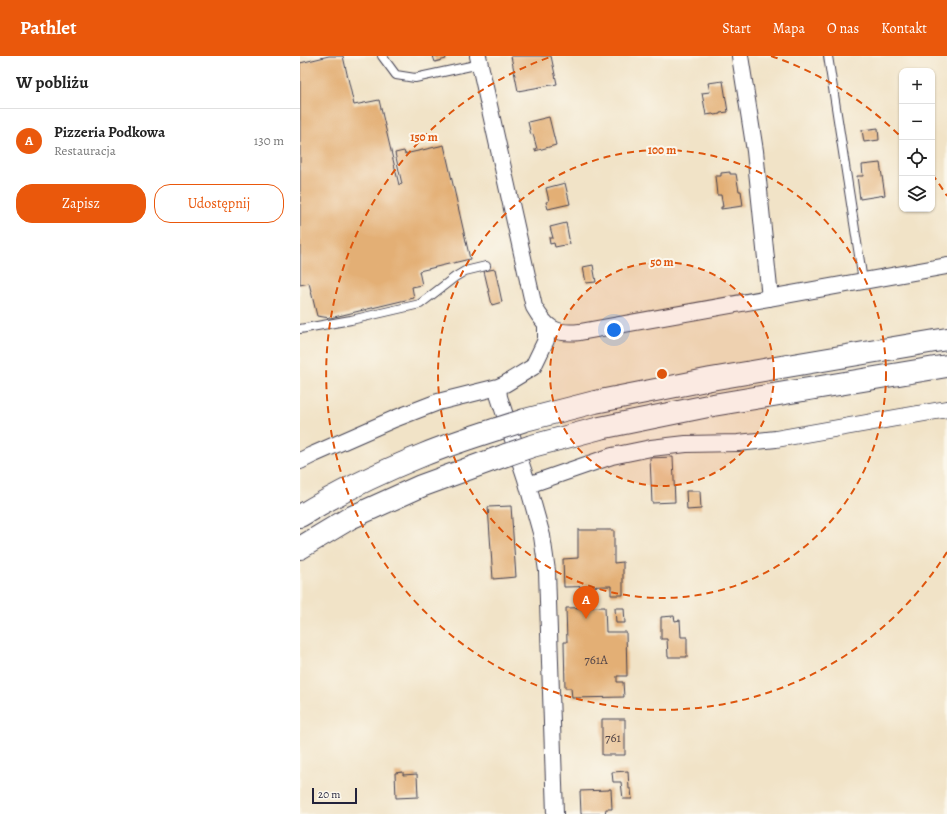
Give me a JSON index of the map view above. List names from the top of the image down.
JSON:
{
  "house_numbers": ["761A", "761"],
  "scale_bar": "20 m",
  "page": {
    "header": "Pathlet",
    "nav": [
      "Start",
      "Mapa",
      "O nas",
      "Kontakt"
    ],
    "heading": "W pobliżu",
    "map_buttons": ["+", "−"],
    "list": [
      {
        "mark": "A",
        "name": "Pizzeria Podkowa",
        "note": "Restauracja",
        "value": "130 m"
      }
    ],
    "buttons": ["Zapisz", "Udostępnij"],
    "pins": "A",
    "scale": "20 m"
  },
  "rings": ["150 m", "100 m", "50 m"]
}
